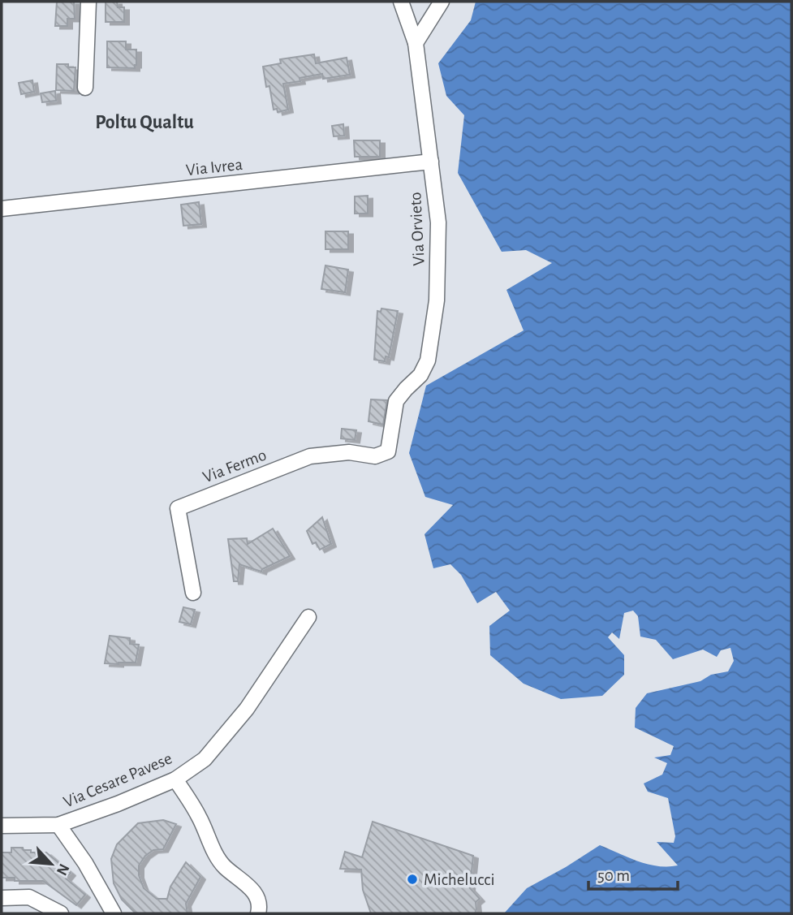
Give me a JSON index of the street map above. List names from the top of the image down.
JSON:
{
  "streets": {
    "street": [
      "Via Ivrea",
      "Via Orvieto",
      "Via Fermo",
      "Via Cesare Pavese"
    ]
  },
  "crossings": [
    ["Via Ivrea", "Via Orvieto"],
    ["Via Orvieto", "Via Fermo"]
  ],
  "districts": ["Poltu Qualtu"],
  "places": ["Michelucci"],
  "scale_bar": "50 m",
  "north": "bottom right"
}
